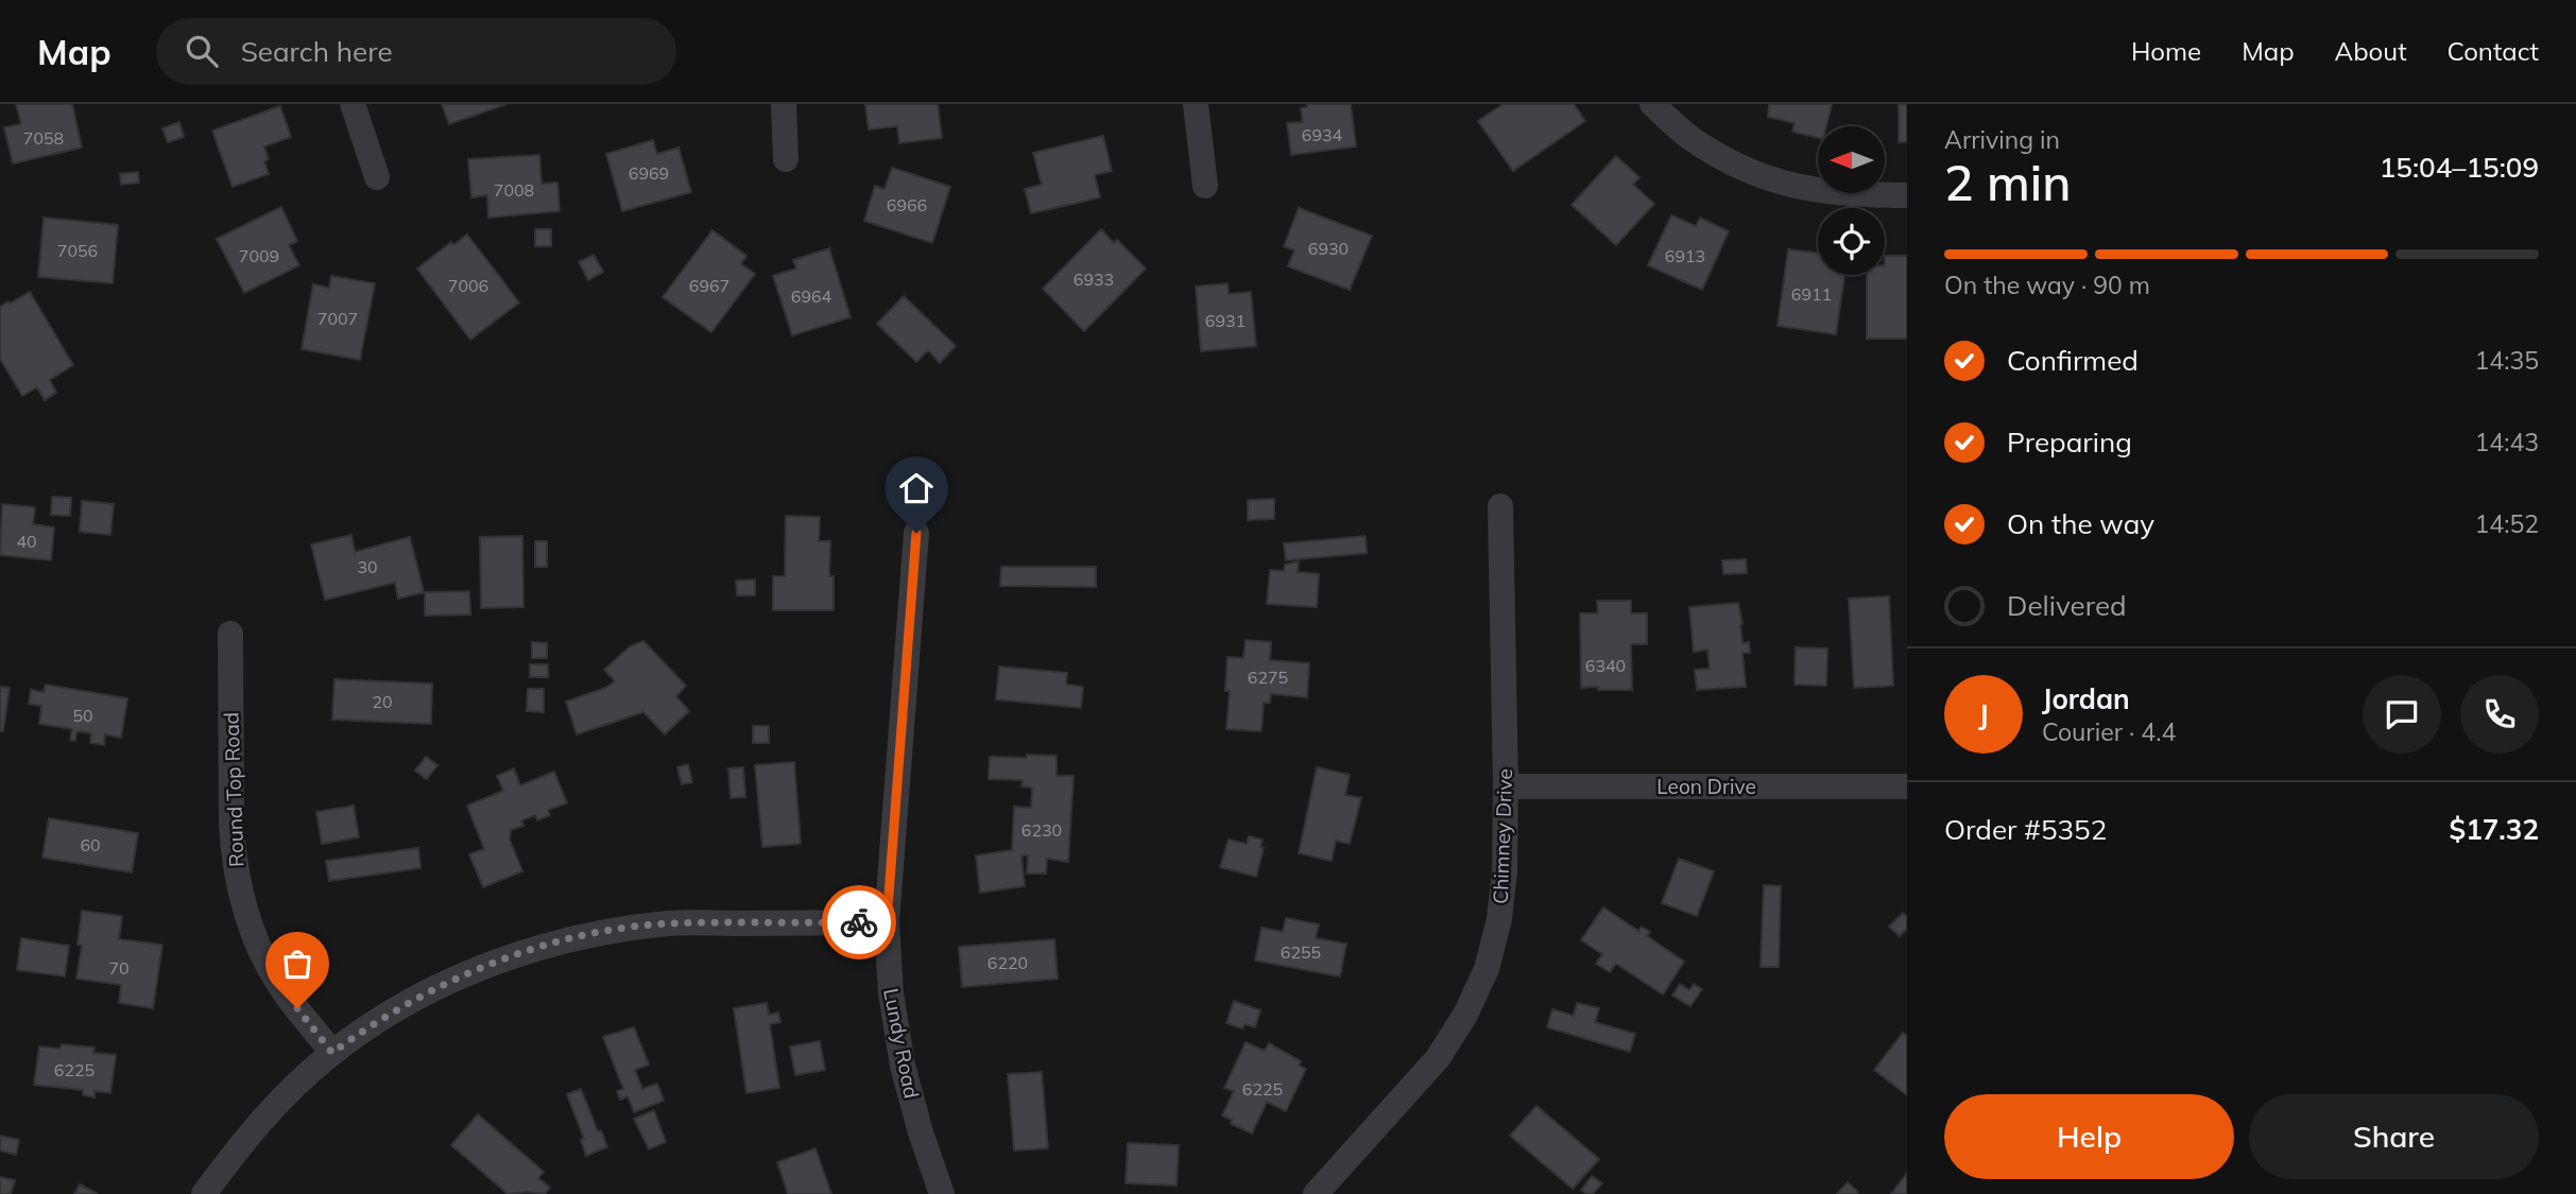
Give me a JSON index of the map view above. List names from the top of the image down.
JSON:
{
  "streets": {
    "street": [
      "Leon Drive",
      "Round Top Road",
      "Chimney Drive",
      "Lundy Road"
    ]
  },
  "crossings": [
    ["Leon Drive", "Chimney Drive"]
  ],
  "house_numbers": [
    "6934",
    "7058",
    "6969",
    "7008",
    "6966",
    "6930",
    "7056",
    "7009",
    "6913",
    "6933",
    "7006",
    "6967",
    "6911",
    "6964",
    "7007",
    "6931",
    "40",
    "30",
    "6340",
    "6275",
    "20",
    "50",
    "6230",
    "60",
    "6255",
    "6220",
    "70",
    "6225",
    "6225"
  ],
  "north": "left",
  "page": {
    "header": "Map",
    "search": "Search here",
    "nav": [
      "Home",
      "Map",
      "About",
      "Contact"
    ],
    "heading": ["2 min", "Arriving in", "15:04–15:09"],
    "panel": [
      "Jordan",
      "Courier · 4.4",
      "Order #5352",
      "$17.32"
    ],
    "bar": "On the way · 90 m",
    "list": [
      ["Confirmed", "14:35"],
      ["Preparing", "14:43"],
      ["On the way", "14:52"],
      "Delivered"
    ],
    "round": "J",
    "buttons": ["Help", "Share"]
  }
}
